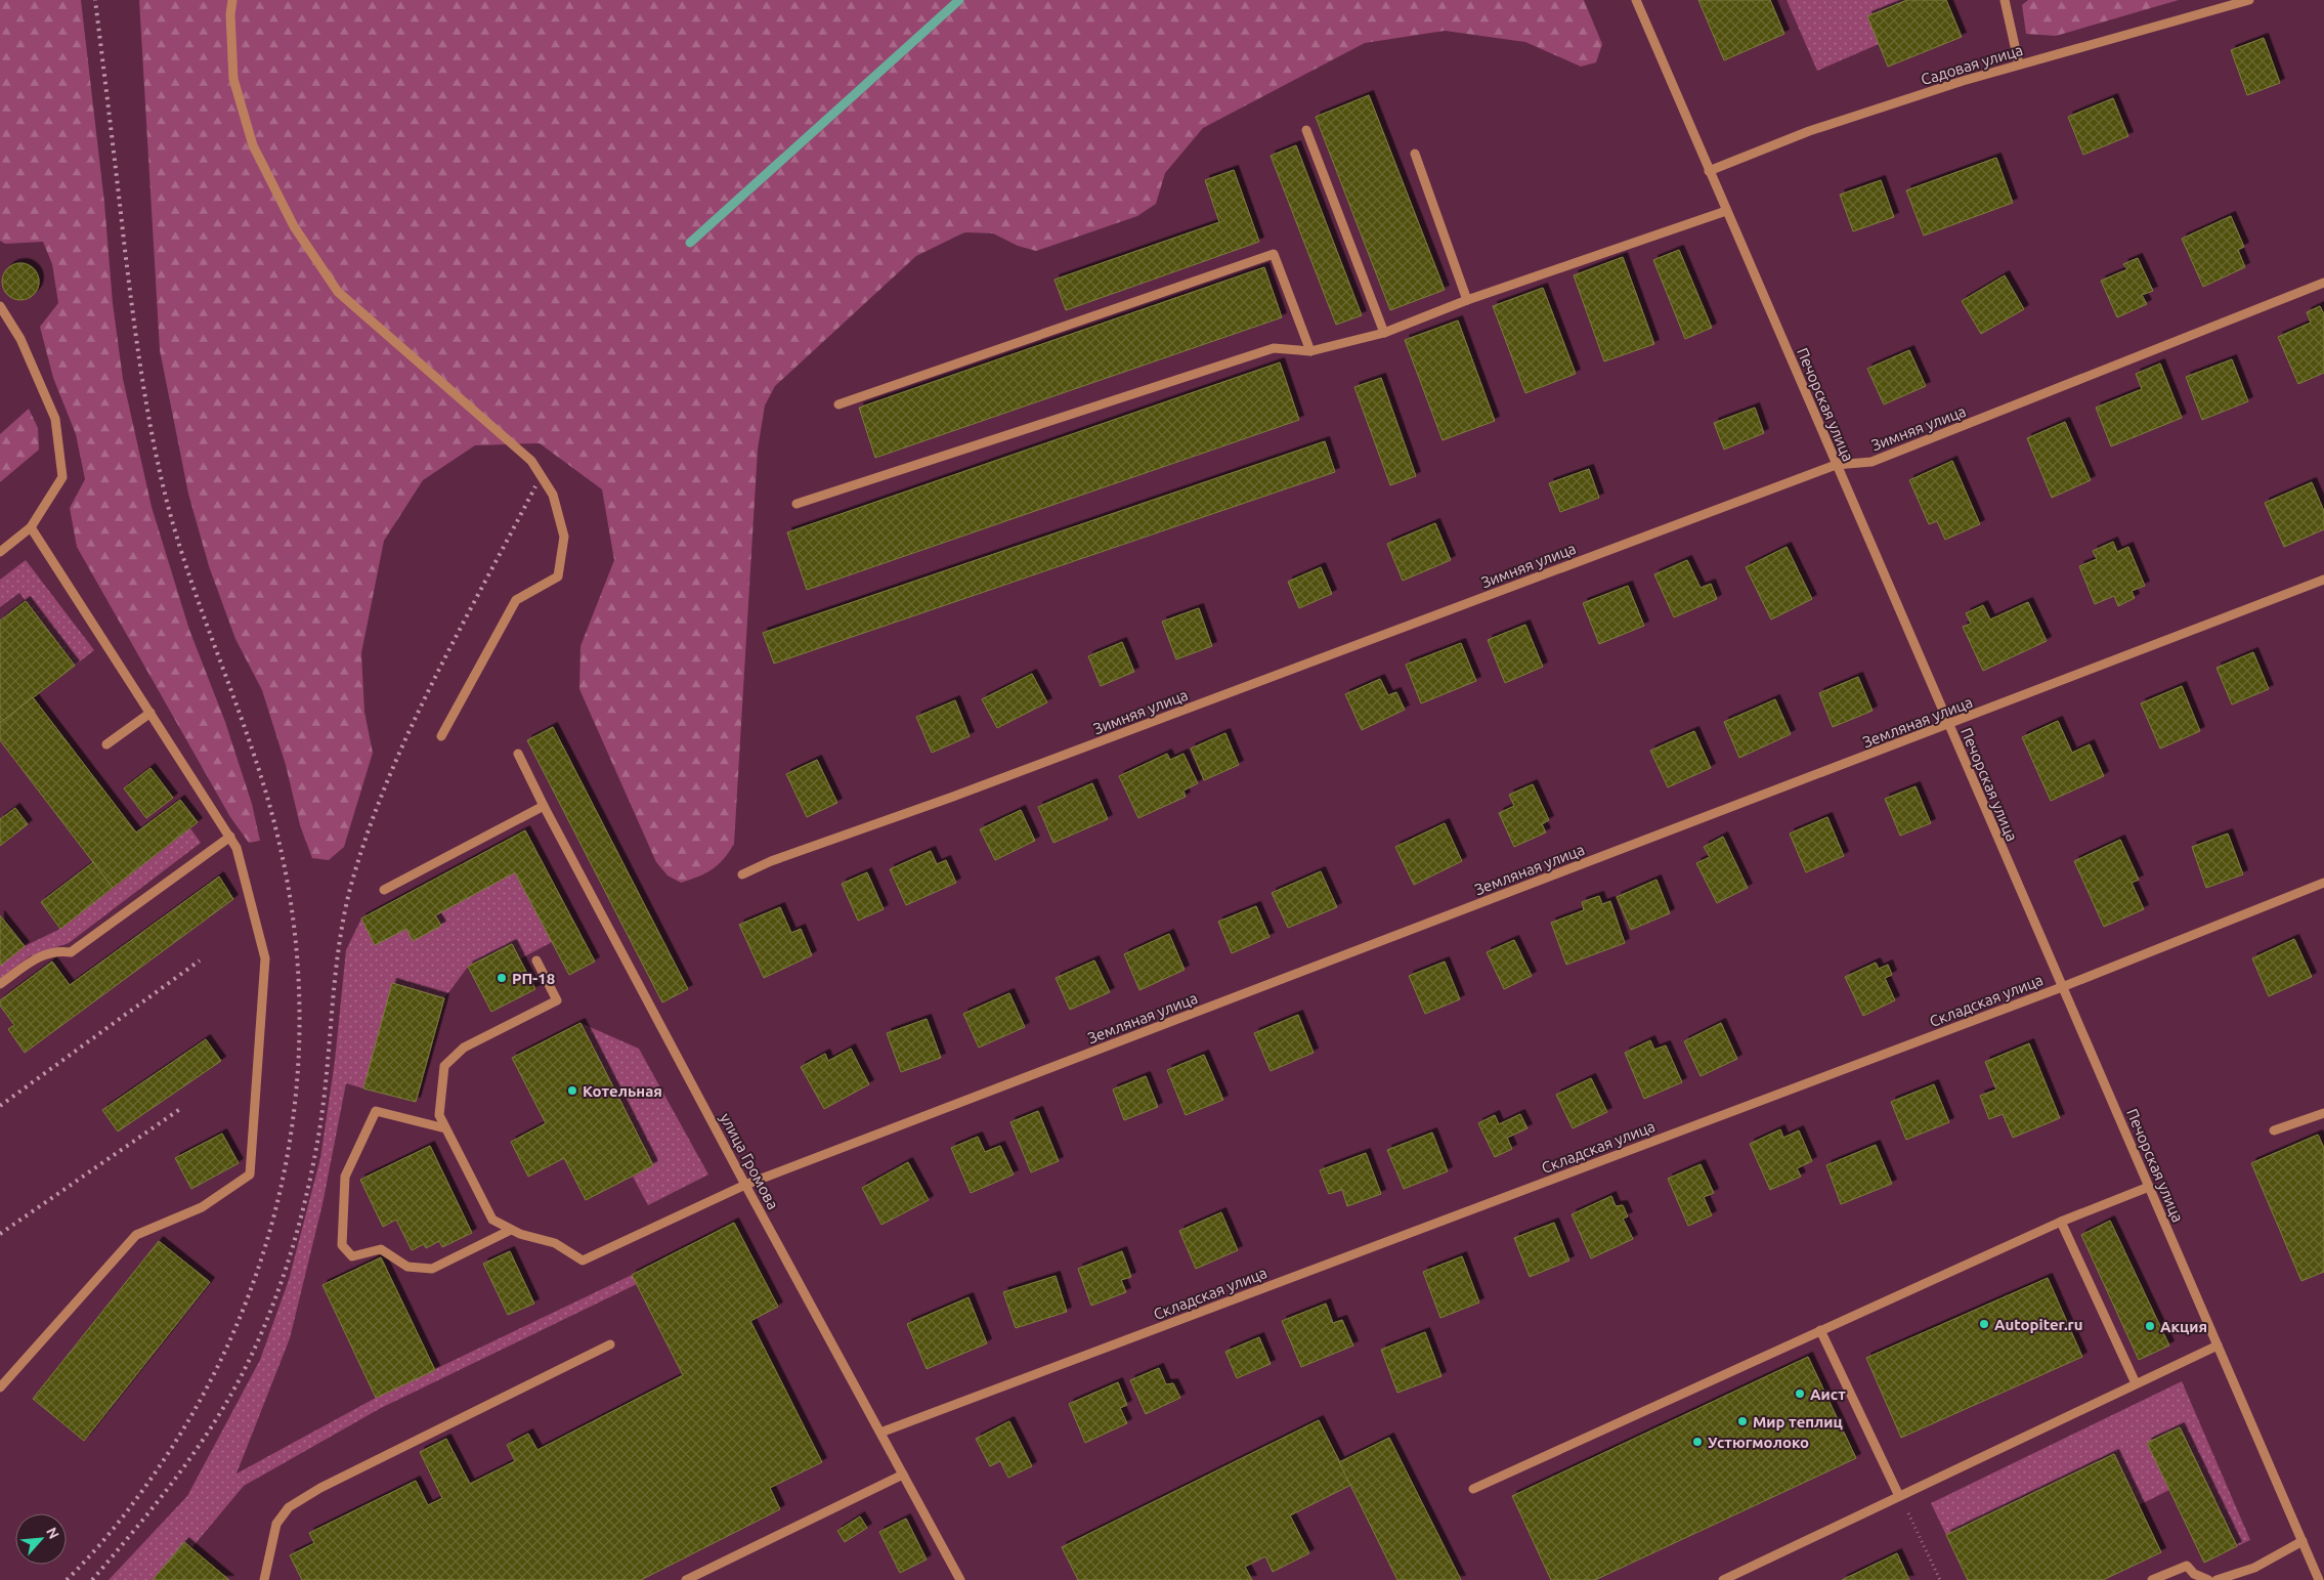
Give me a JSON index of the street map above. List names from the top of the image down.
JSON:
{
  "streets": {
    "street": [
      "Садовая улица",
      "Печорская улица",
      "Зимняя улица",
      "Земляная улица",
      "Складская улица",
      "улица Громова"
    ]
  },
  "crossings": [
    ["Садовая улица", "Печорская улица"],
    ["Печорская улица", "Зимняя улица"],
    ["Печорская улица", "Земляная улица"],
    ["Печорская улица", "Складская улица"],
    ["Земляная улица", "улица Громова"],
    ["Складская улица", "улица Громова"]
  ],
  "places": [
    "РП-18",
    "Котельная",
    "Autopiter.ru",
    "Акция",
    "Аист",
    "Мир теплиц",
    "Устюгмолоко"
  ],
  "north": "top right"
}
